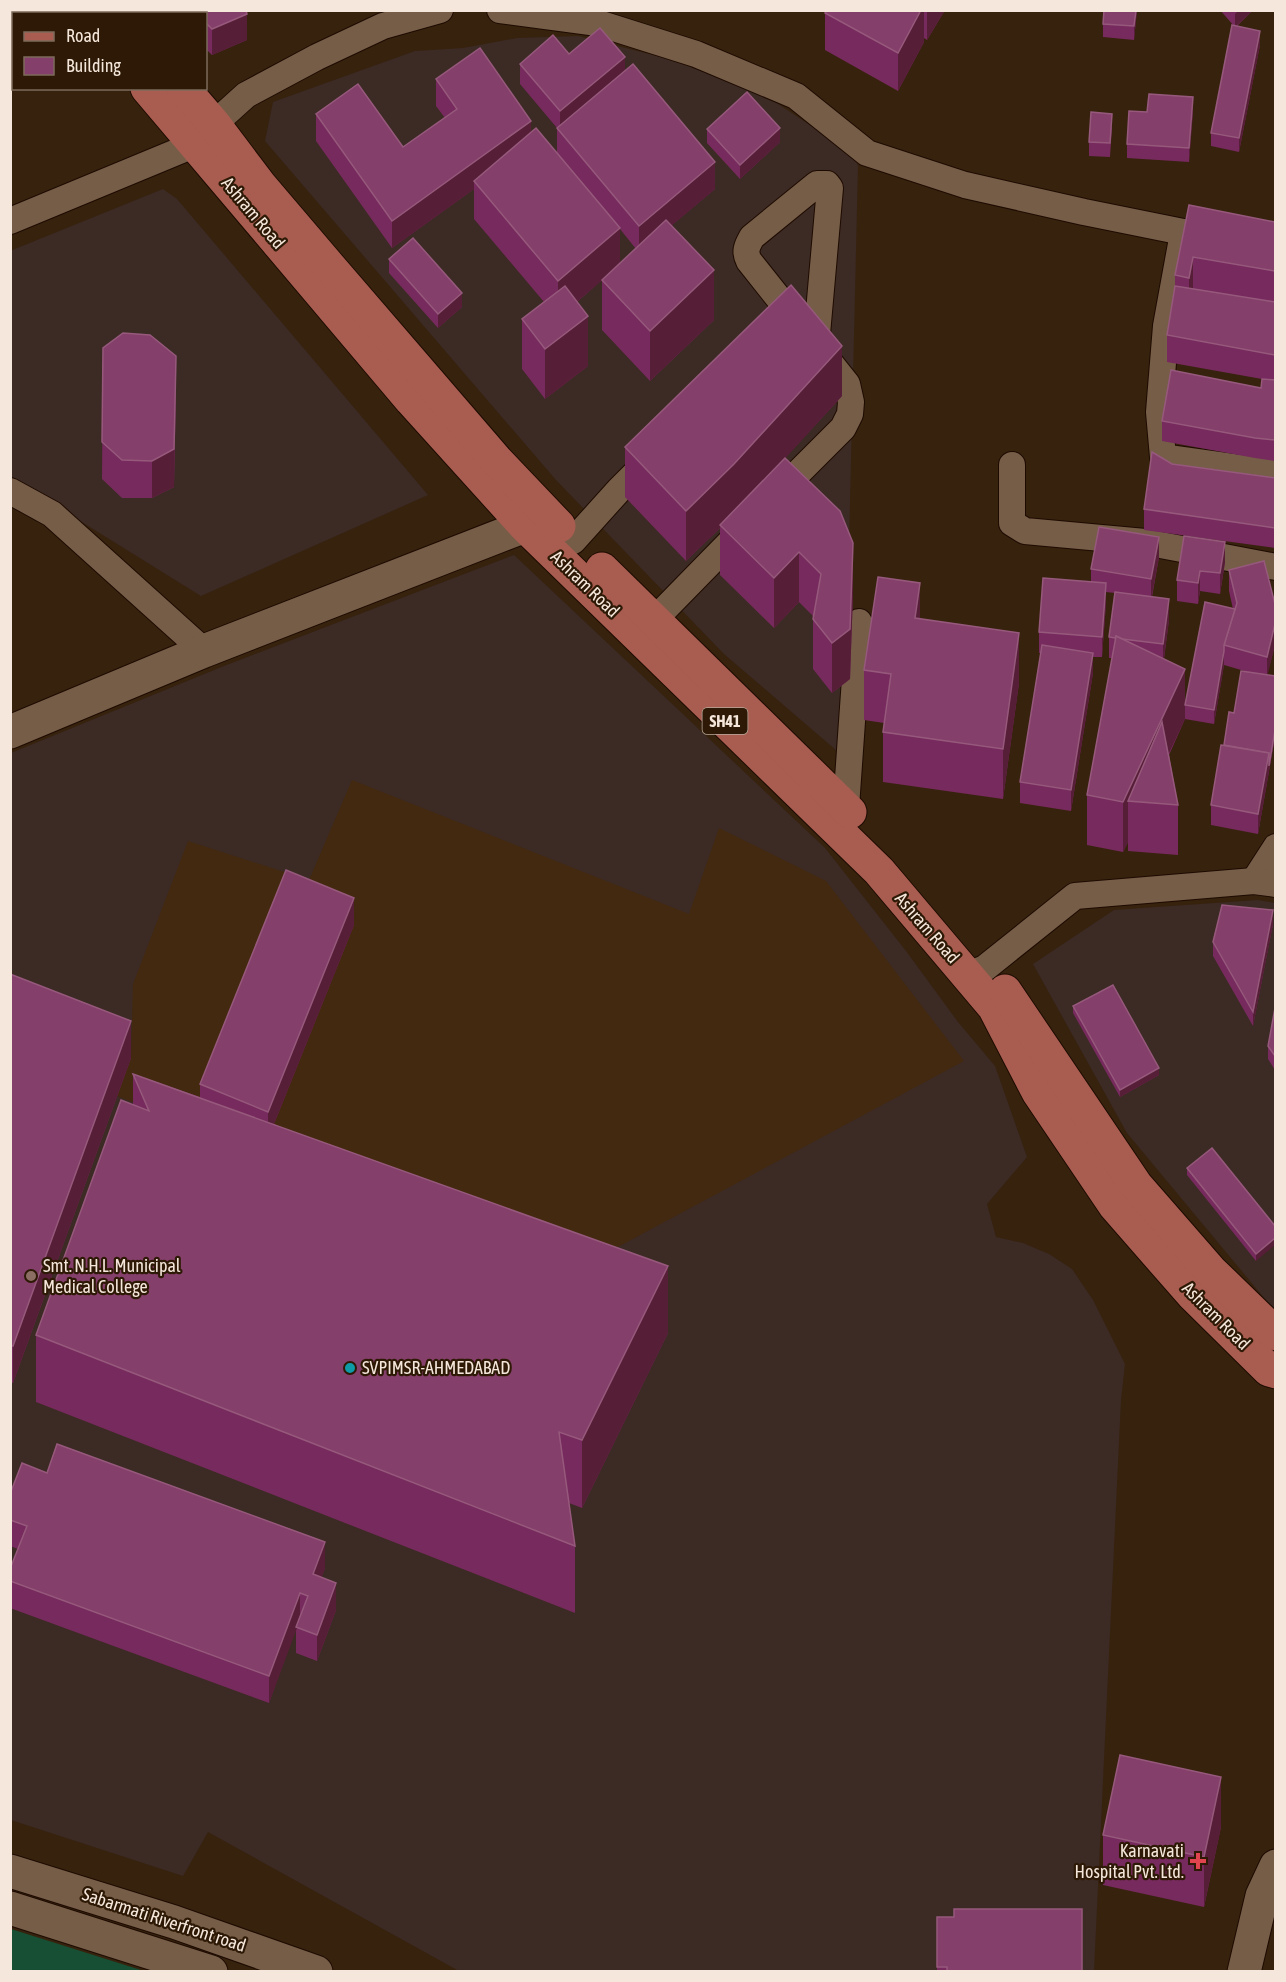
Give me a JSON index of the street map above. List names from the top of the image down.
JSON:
{
  "streets": {
    "main road": ["Ashram Road", "SH41"],
    "street": ["Sabarmati Riverfront road"]
  },
  "places": {
    "other": ["Smt. N.H.L. Municipal Medical College", "SVPIMSR-AHMEDABAD"],
    "health": ["Karnavati Hospital Pvt. Ltd."]
  },
  "legend": ["Road", "Building"]
}
